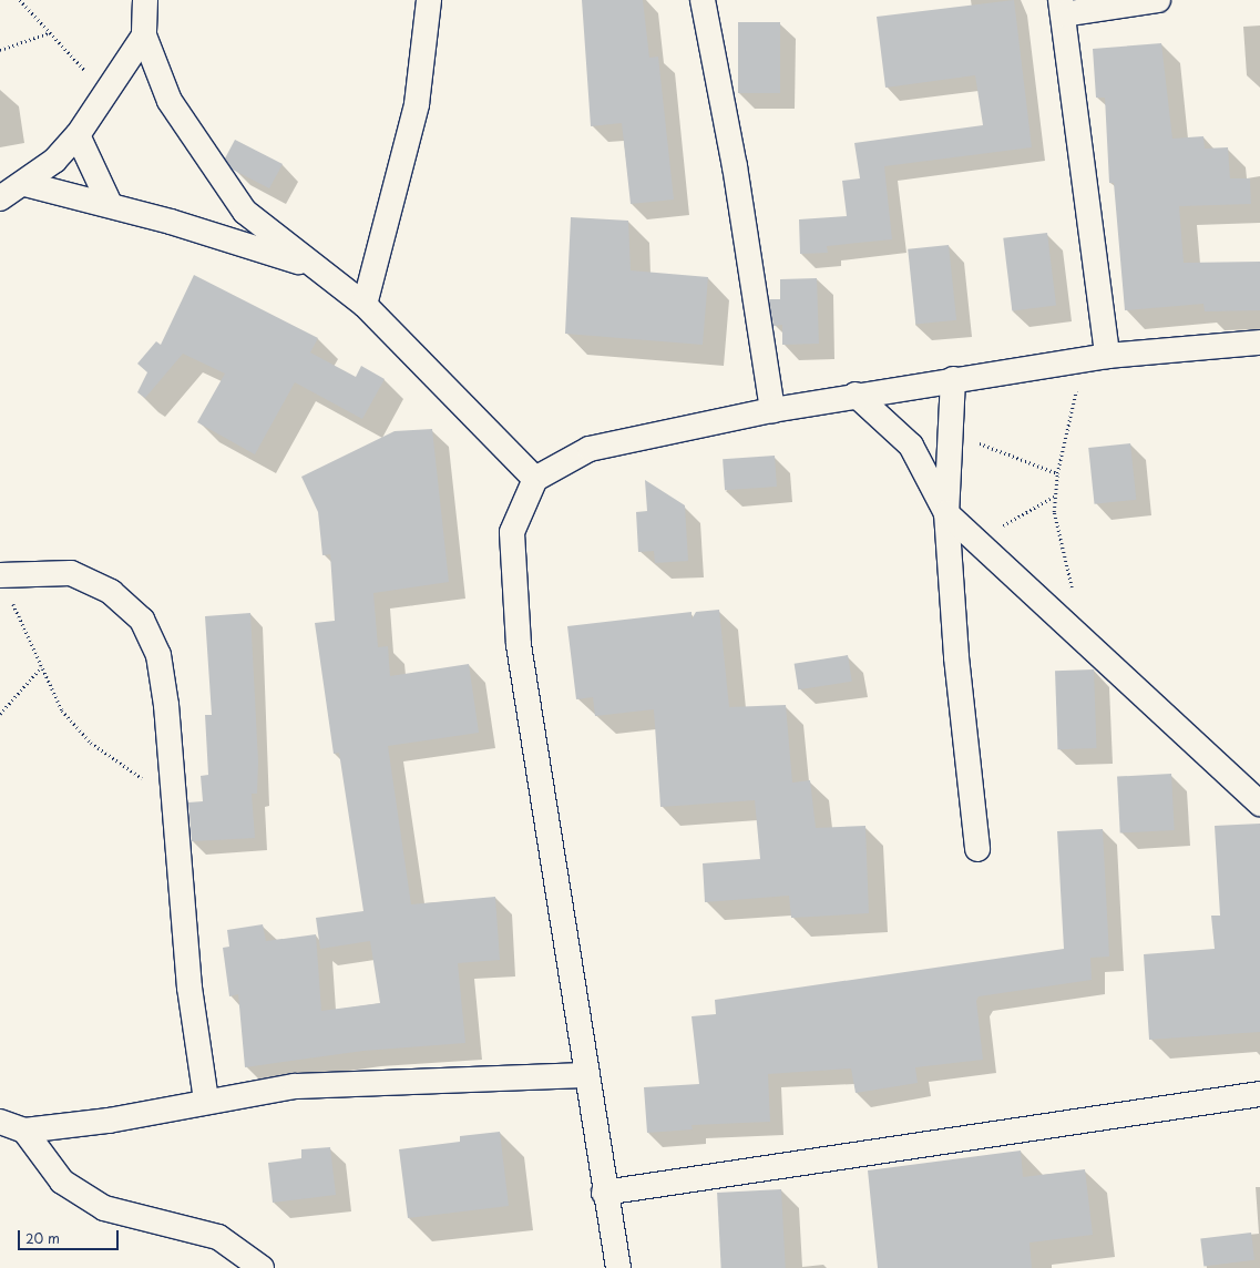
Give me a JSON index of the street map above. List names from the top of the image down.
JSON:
{
  "scale_bar": "20 m"
}
